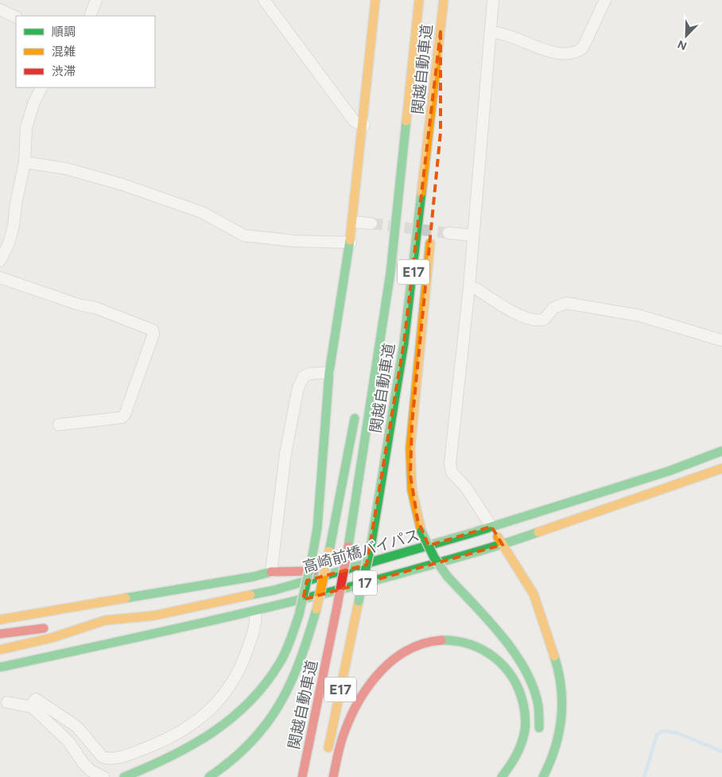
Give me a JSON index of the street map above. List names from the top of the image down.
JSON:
{
  "streets": {
    "main road": [
      "関越自動車道",
      "E17",
      "高崎前橋バイパス",
      "17"
    ]
  },
  "legend": ["順調", "混雑", "渋滞"],
  "north": "bottom left"
}
